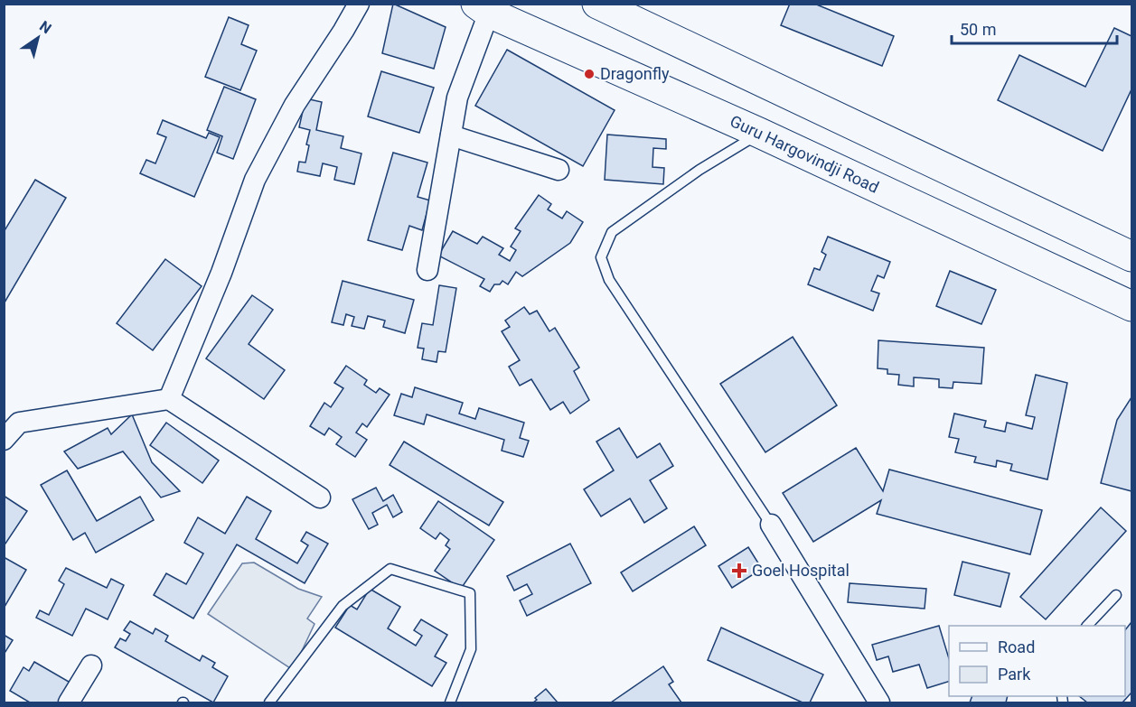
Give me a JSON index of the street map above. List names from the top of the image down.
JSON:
{
  "streets": {
    "main road": ["Guru Hargovindji Road"]
  },
  "places": {
    "other": ["Dragonfly"],
    "health": ["Goel Hospital"]
  },
  "legend": ["Road", "Park"],
  "scale_bar": "50 m",
  "north": "top right"
}
